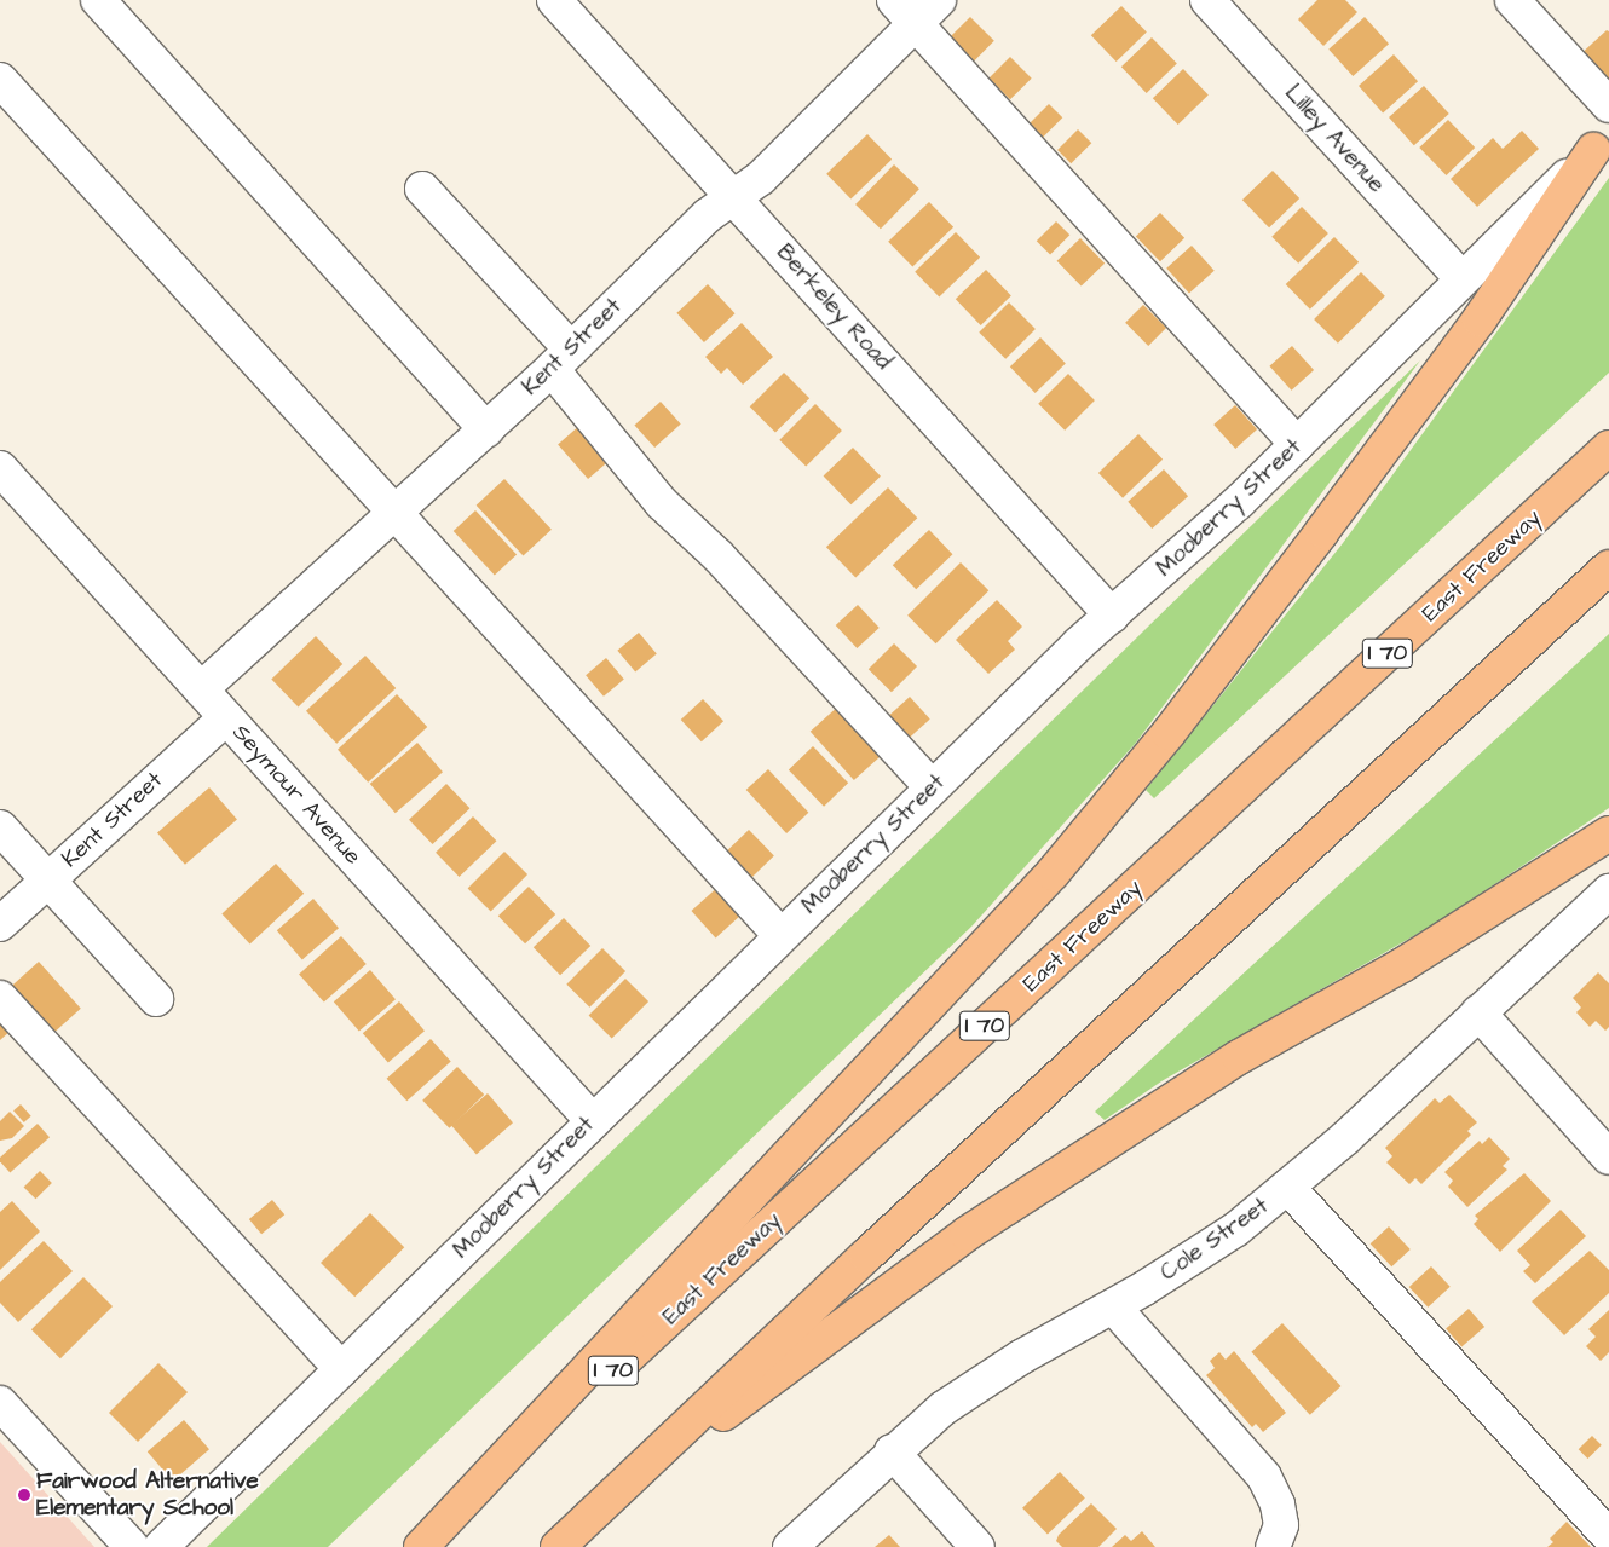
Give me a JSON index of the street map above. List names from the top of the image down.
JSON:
{
  "streets": {
    "highway": ["East Freeway", "I 70"],
    "street": [
      "Lilley Avenue",
      "Berkeley Road",
      "Kent Street",
      "Mooberry Street",
      "Seymour Avenue",
      "Cole Street"
    ]
  },
  "crossings": [
    ["Lilley Avenue", "Mooberry Street"],
    ["Berkeley Road", "Kent Street"],
    ["Berkeley Road", "Mooberry Street"],
    ["Kent Street", "Seymour Avenue"],
    ["Mooberry Street", "Seymour Avenue"]
  ],
  "places": ["Fairwood Alternative Elementary School"]
}
